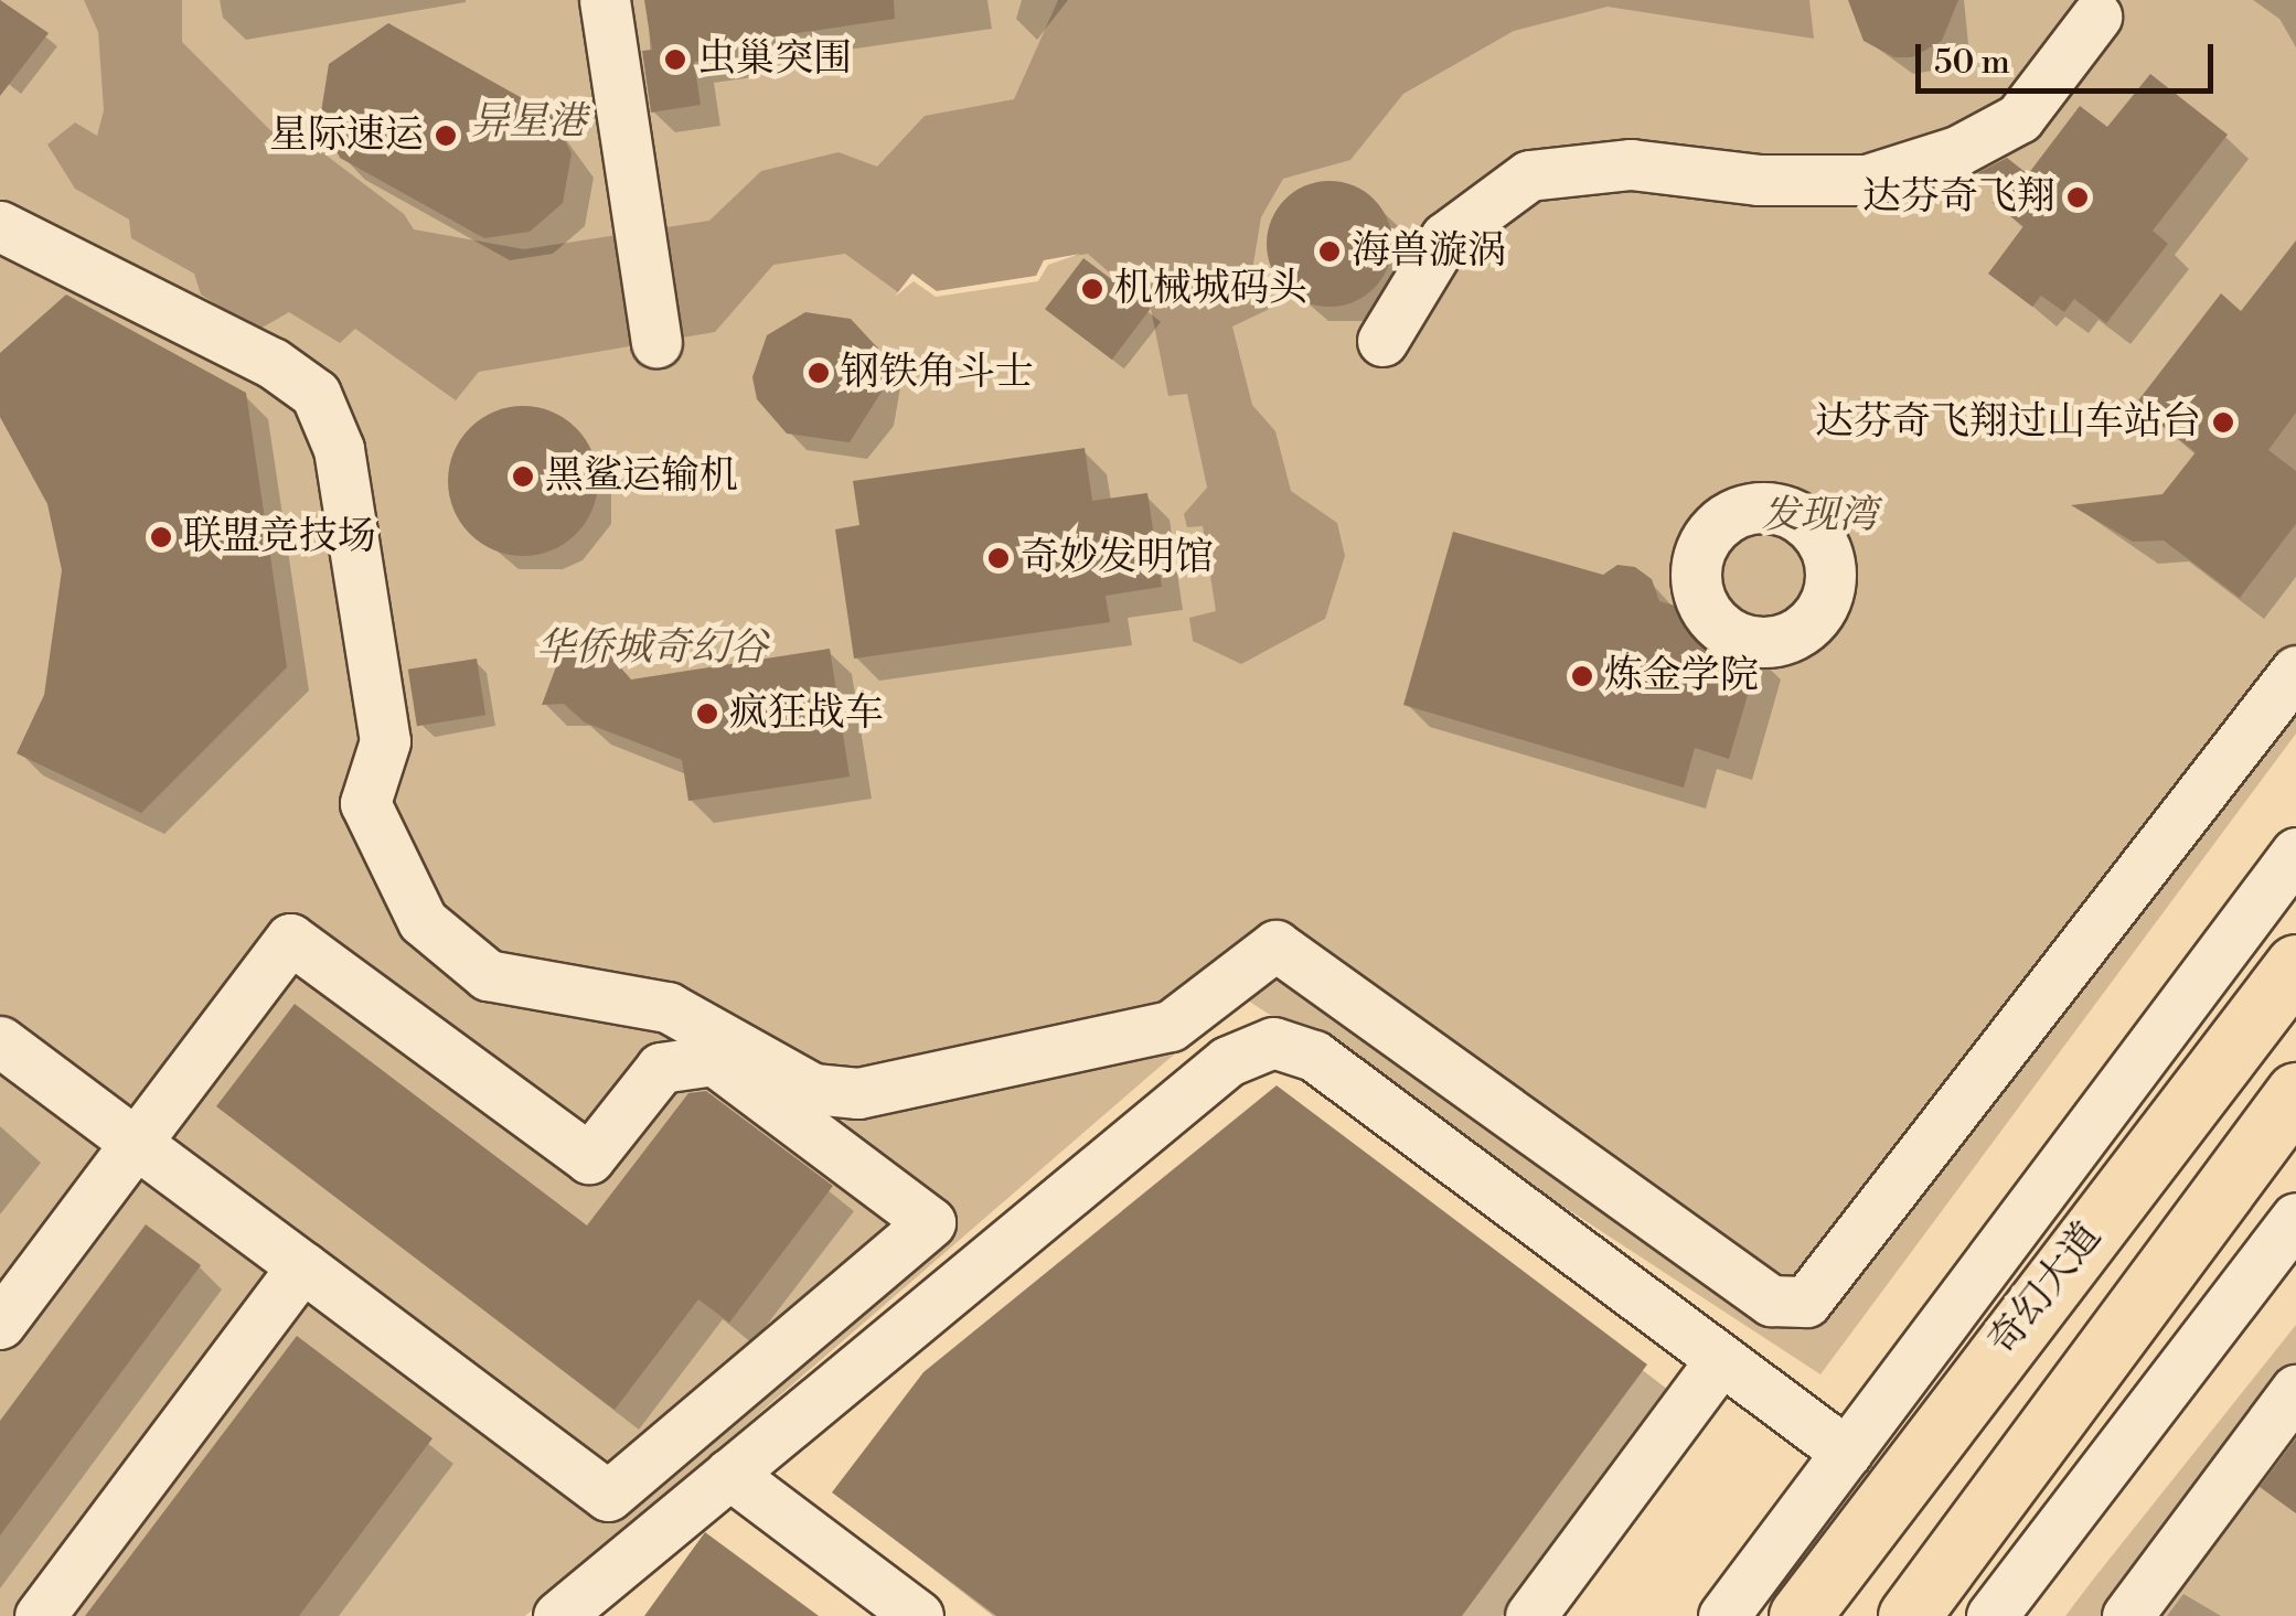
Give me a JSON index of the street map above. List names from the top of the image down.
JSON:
{
  "streets": {
    "main road": ["奇幻大道"]
  },
  "parks": ["异星港", "发现湾", "华侨城奇幻谷"],
  "places": [
    "虫巢突围",
    "星际速运",
    "达芬奇飞翔",
    "海兽漩涡",
    "机械城码头",
    "钢铁角斗士",
    "达芬奇飞翔过山车站台",
    "黑鲨运输机",
    "联盟竞技场",
    "奇妙发明馆",
    "炼金学院",
    "疯狂战车"
  ],
  "scale_bar": "50 m"
}
